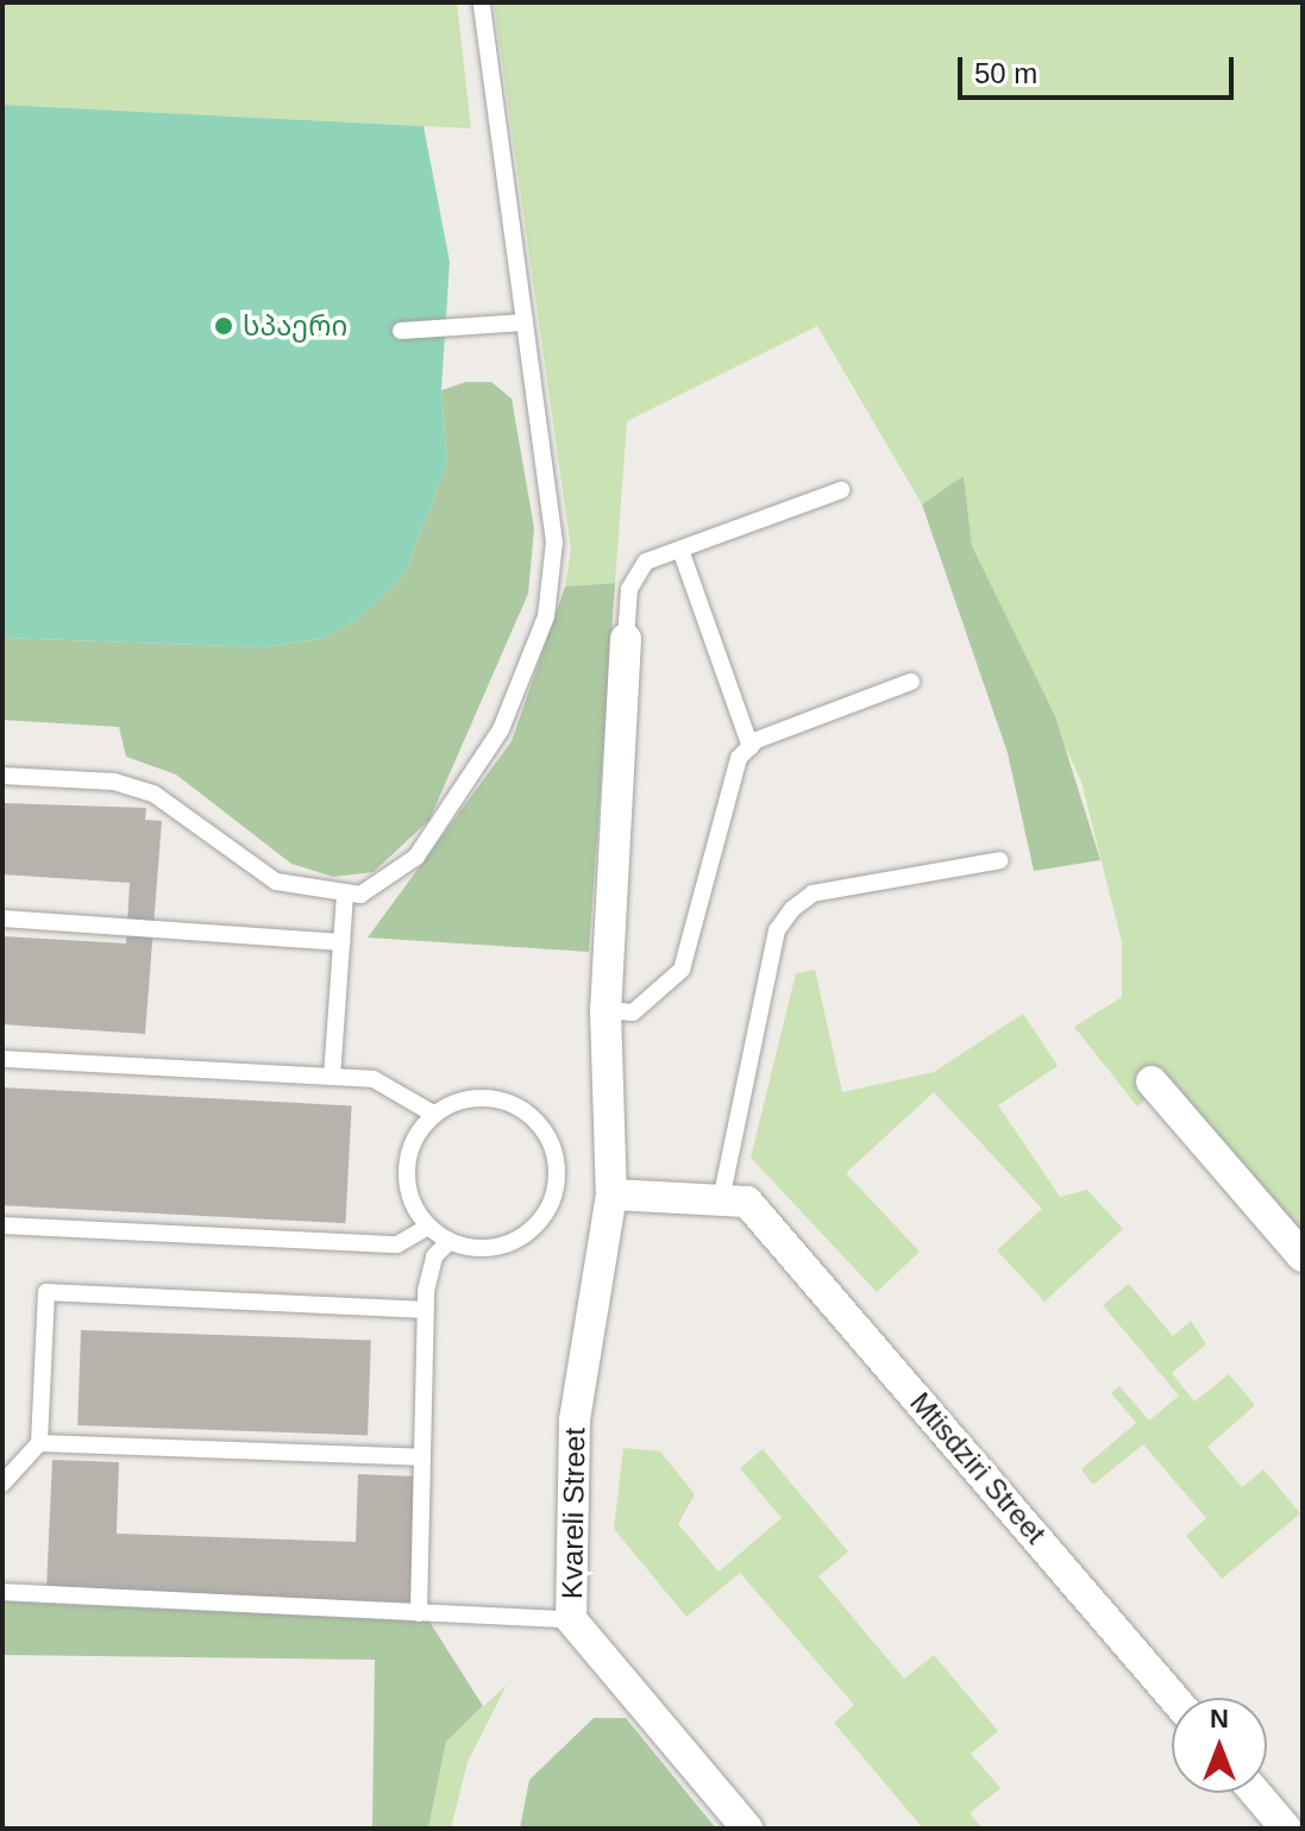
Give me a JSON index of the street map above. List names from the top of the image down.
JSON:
{
  "streets": {
    "street": ["Mtisdziri Street", "Kvareli Street"]
  },
  "places": ["სპაერი"],
  "scale_bar": "50 m",
  "north": "top"
}
